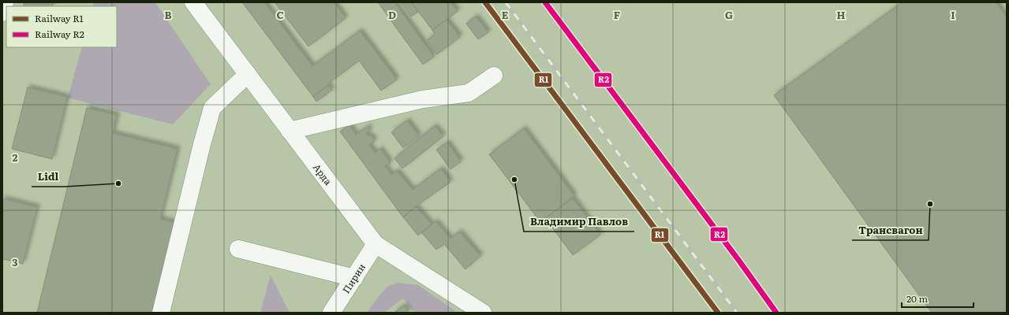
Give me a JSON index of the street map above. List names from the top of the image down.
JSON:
{
  "streets": {
    "street": ["Арда", "Пирин"]
  },
  "crossings": [
    ["Арда", "Пирин"]
  ],
  "places": ["Владимир Павлов", "Lidl", "Tрансвагон"],
  "lines": ["rail line R1", "rail line R2"],
  "legend": ["Railway R1", "Railway R2"],
  "scale_bar": "20 m",
  "grid": {
    "columns": [
      "B",
      "C",
      "D",
      "E",
      "F",
      "G",
      "H",
      "I"
    ],
    "rows": ["2", "3"]
  }
}
